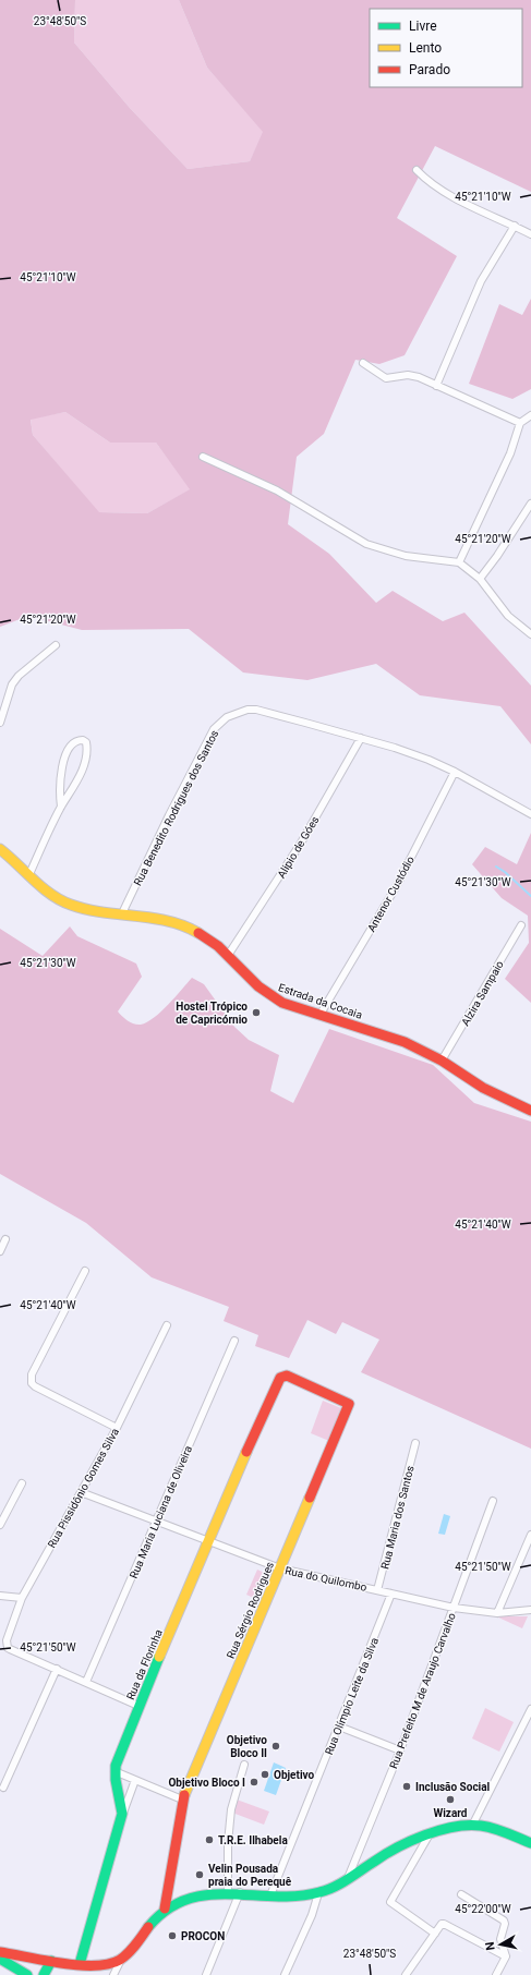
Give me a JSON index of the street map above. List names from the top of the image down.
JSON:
{
  "streets": {
    "street": [
      "Rua Benedito Rodrigues dos Santos",
      "Alipio de Góes",
      "Antenor Custódio",
      "Alzira Sampaio",
      "Estrada da Cocaia",
      "Rua Pissidônio Gomes Silva",
      "Rua Maria Luciana de Oliveira",
      "Rua Maria dos Santos",
      "Rua do Quilombo",
      "Rua Sérgio Rodrigues",
      "Rua da Florinha",
      "Rua Prefeito M de Araujo Carvalho",
      "Rua Olímpio Leite da Silva"
    ]
  },
  "crossings": [
    ["Rua Benedito Rodrigues dos Santos", "Alipio de Góes"],
    ["Rua Benedito Rodrigues dos Santos", "Antenor Custódio"],
    ["Rua Benedito Rodrigues dos Santos", "Estrada da Cocaia"],
    ["Alipio de Góes", "Estrada da Cocaia"],
    ["Antenor Custódio", "Estrada da Cocaia"],
    ["Alzira Sampaio", "Estrada da Cocaia"],
    ["Rua Pissidônio Gomes Silva", "Rua do Quilombo"],
    ["Rua Maria Luciana de Oliveira", "Rua do Quilombo"],
    ["Rua Maria dos Santos", "Rua do Quilombo"],
    ["Rua do Quilombo", "Rua Sérgio Rodrigues"],
    ["Rua do Quilombo", "Rua da Florinha"],
    ["Rua do Quilombo", "Rua Prefeito M de Araujo Carvalho"],
    ["Rua do Quilombo", "Rua Olímpio Leite da Silva"],
    ["Rua Sérgio Rodrigues", "Rua da Florinha"]
  ],
  "places": [
    "Hostel Trópico de Capricórnio",
    "Objetivo Bloco II",
    "Objetivo",
    "Objetivo Bloco I",
    "Inclusão Social",
    "Wizard",
    "T.R.E. Ilhabela",
    "Velin Pousada praia do Perequê",
    "PROCON"
  ],
  "legend": ["Livre", "Lento", "Parado"],
  "north": "left",
  "coordinates": [
    "23°48'50\"S",
    "45°21'10\"W",
    "45°21'20\"W",
    "45°21'30\"W",
    "45°21'40\"W",
    "45°21'50\"W",
    "45°22'00\"W"
  ]
}
